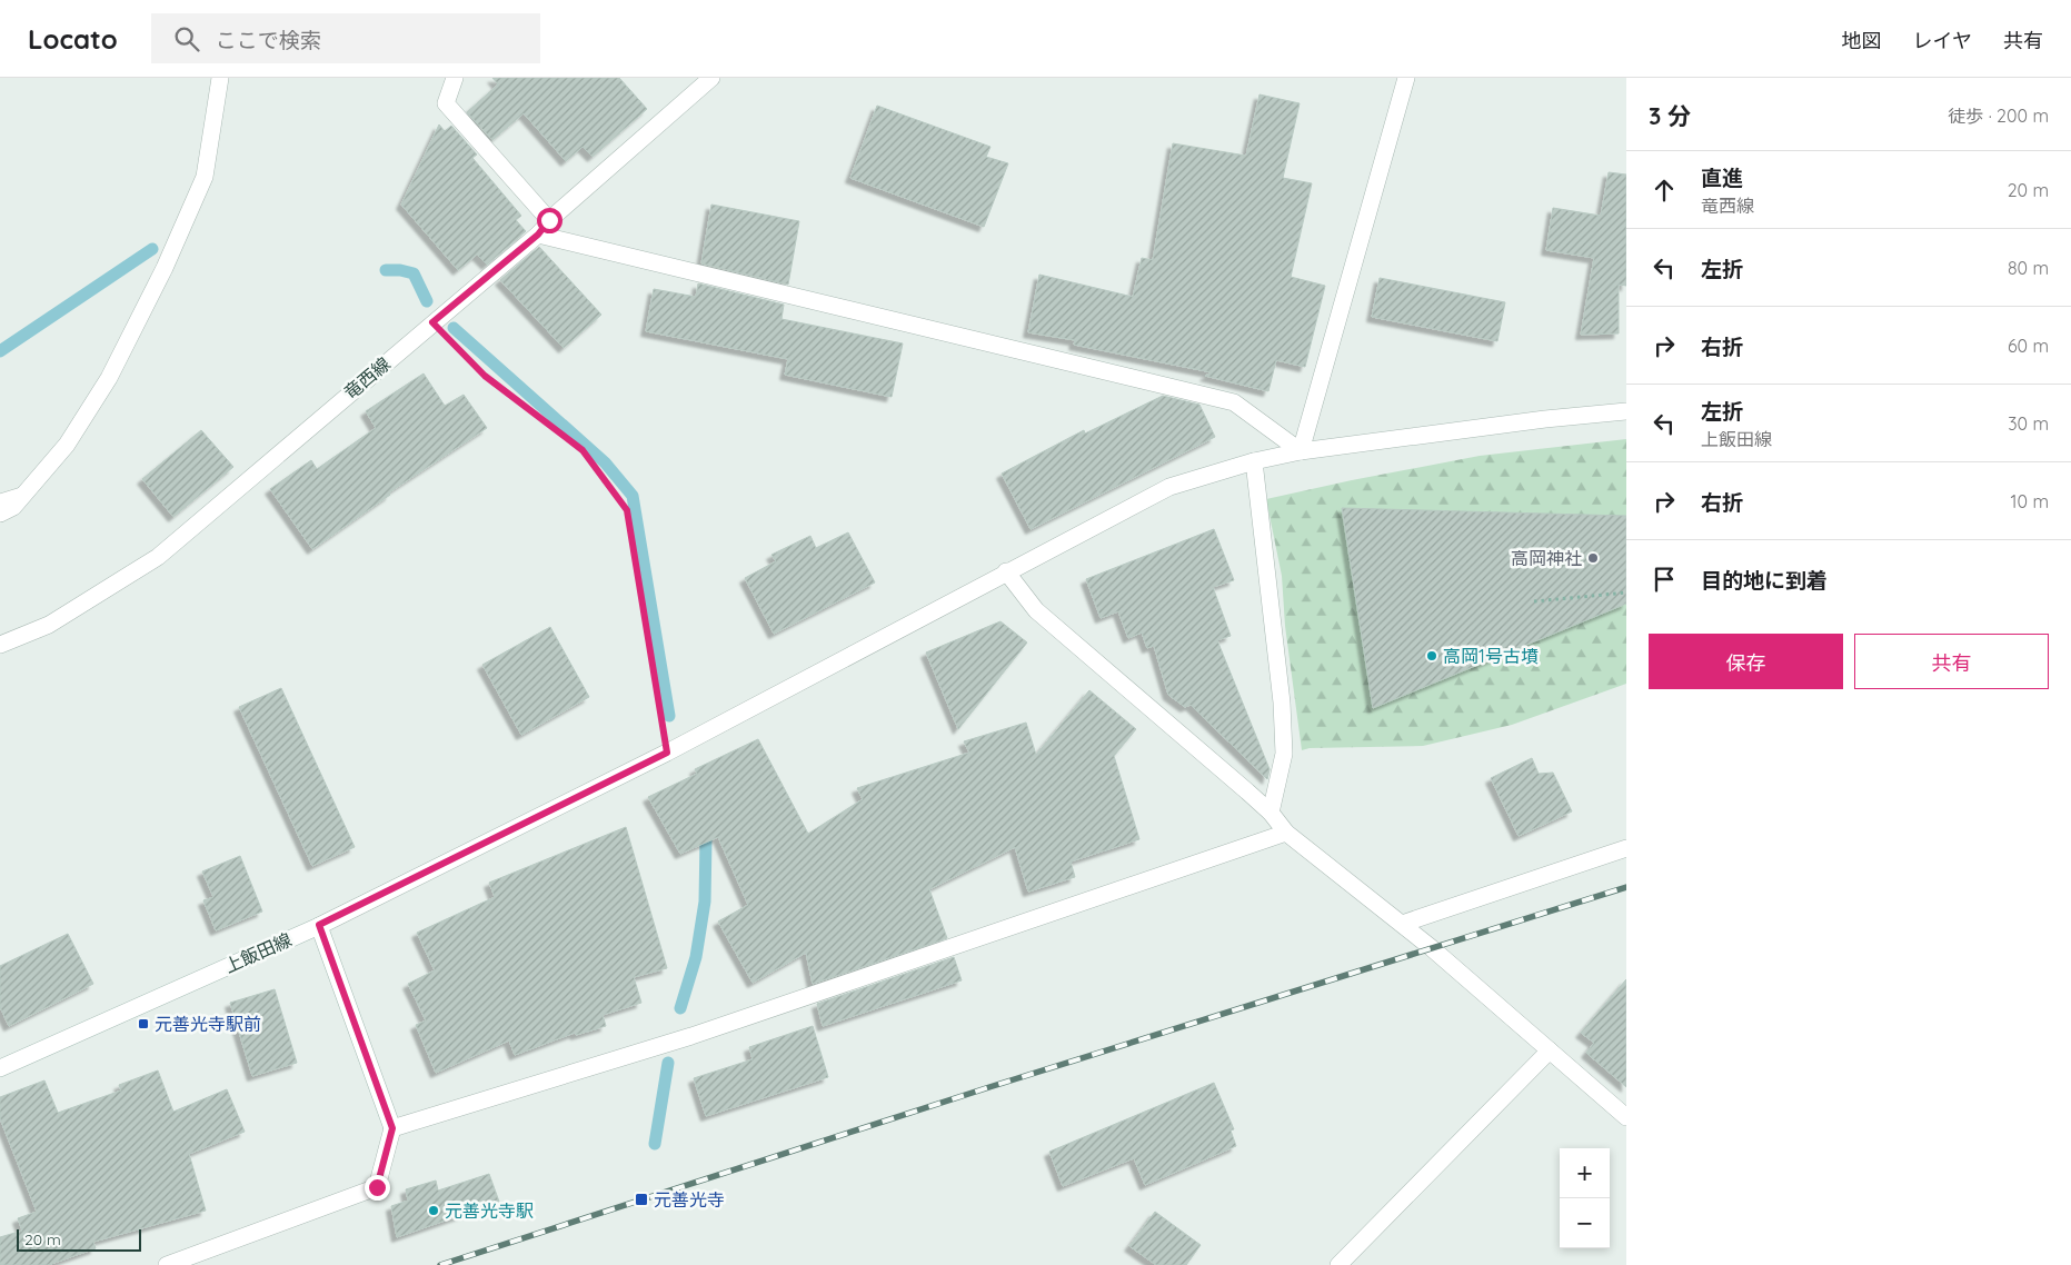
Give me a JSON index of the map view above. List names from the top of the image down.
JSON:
{
  "streets": {
    "street": ["竜西線", "上飯田線"]
  },
  "places": {
    "other": ["高岡神社", "高岡1号古墳", "元善光寺駅"],
    "transit": ["元善光寺駅前", "元善光寺"]
  },
  "scale_bar": "20 m",
  "page": {
    "header": "Locato",
    "search": "ここで検索",
    "nav": ["地図", "レイヤ", "共有"],
    "heading": ["3 分", "徒歩 · 200 m"],
    "list": [
      ["直進", "竜西線", "20 m"],
      ["左折", "80 m"],
      ["右折", "60 m"],
      ["左折", "上飯田線", "30 m"],
      ["右折", "10 m"],
      "目的地に到着"
    ],
    "buttons": ["保存", "共有"],
    "map_buttons": ["+", "−"],
    "scale": "20 m"
  }
}
